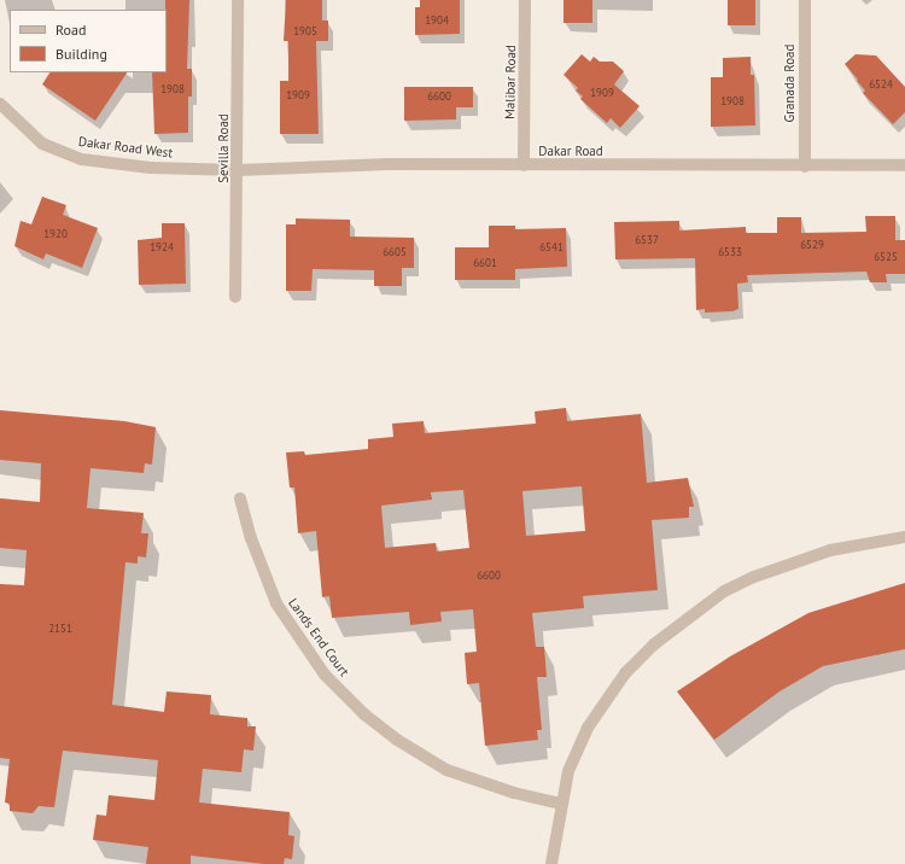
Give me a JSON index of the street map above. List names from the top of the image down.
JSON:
{
  "streets": {
    "street": [
      "Malibar Road",
      "Granada Road",
      "Dakar Road West",
      "Sevilla Road",
      "Dakar Road",
      "Lands End Court"
    ]
  },
  "crossings": [
    ["Malibar Road", "Dakar Road"],
    ["Granada Road", "Dakar Road"],
    ["Dakar Road West", "Sevilla Road"],
    ["Dakar Road West", "Dakar Road"],
    ["Sevilla Road", "Dakar Road"]
  ],
  "house_numbers": [
    "1904",
    "1905",
    "6524",
    "1908",
    "1909",
    "1909",
    "6600",
    "1908",
    "1920",
    "6537",
    "6529",
    "1924",
    "6541",
    "6605",
    "6533",
    "6525",
    "6601",
    "6600",
    "2151"
  ],
  "legend": ["Road", "Building"]
}
